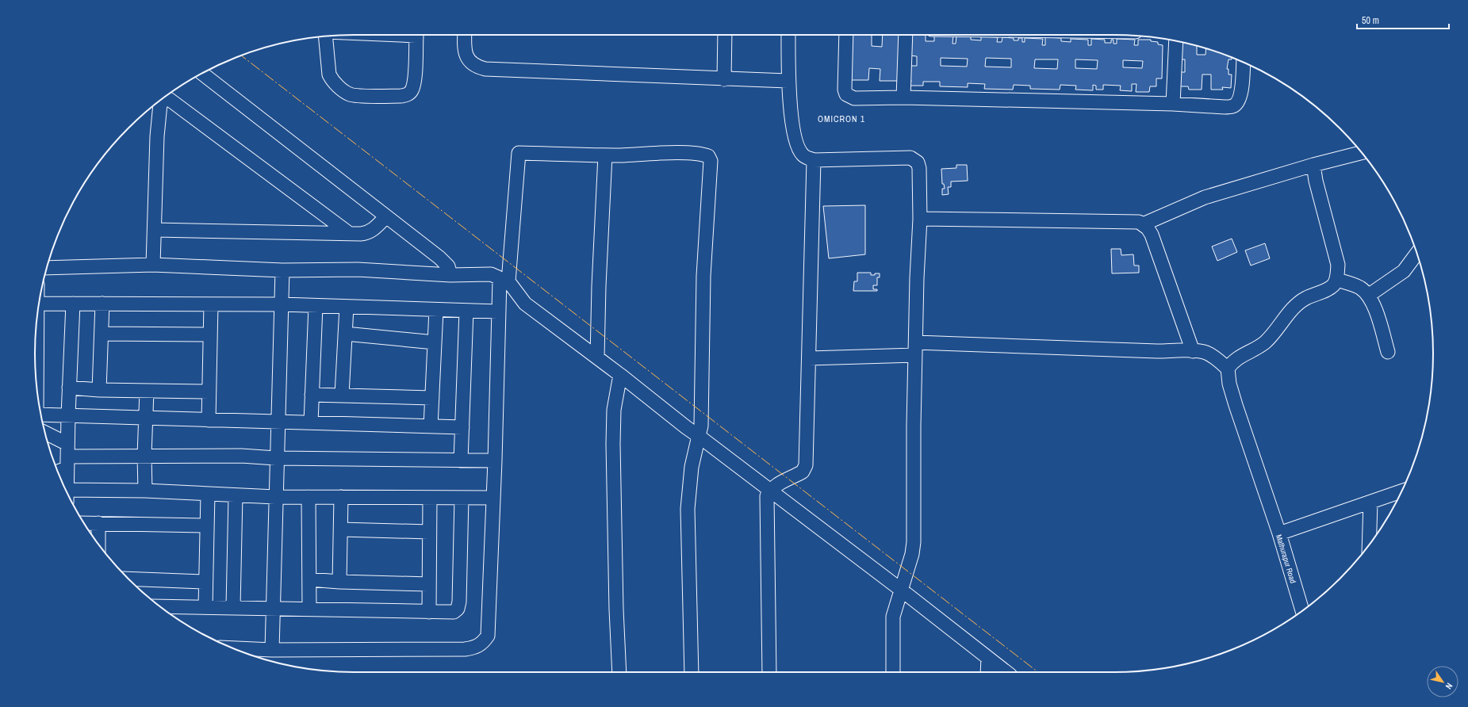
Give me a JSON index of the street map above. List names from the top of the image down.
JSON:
{
  "streets": {
    "street": ["Mathurapur Road"]
  },
  "districts": ["OMICRON 1"],
  "scale_bar": "50 m",
  "north": "bottom right"
}
